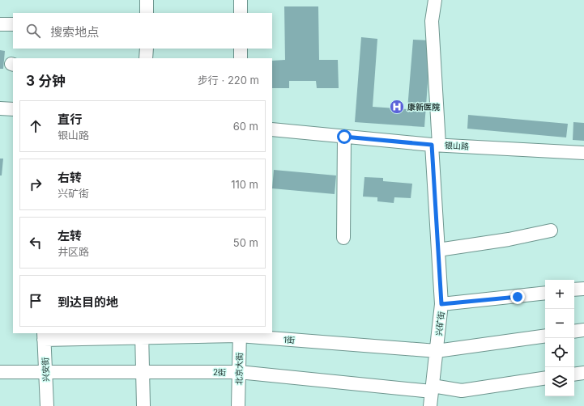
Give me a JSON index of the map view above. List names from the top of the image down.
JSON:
{
  "streets": {
    "street": [
      "银山路",
      "兴矿街",
      "1街",
      "北京大街",
      "兴安街",
      "2街"
    ]
  },
  "crossings": [
    ["银山路", "兴矿街"],
    ["兴矿街", "1街"],
    ["兴矿街", "2街"],
    ["1街", "北京大街"],
    ["1街", "兴安街"],
    ["北京大街", "2街"],
    ["兴安街", "2街"]
  ],
  "places": {
    "hospital": ["康新医院"]
  },
  "page": {
    "search": "搜索地点",
    "heading": ["3 分钟", "步行 · 220 m"],
    "list": [
      ["直行", "银山路", "60 m"],
      ["右转", "兴矿街", "110 m"],
      ["左转", "井区路", "50 m"],
      "到达目的地"
    ],
    "map_buttons": ["+", "−"]
  }
}
